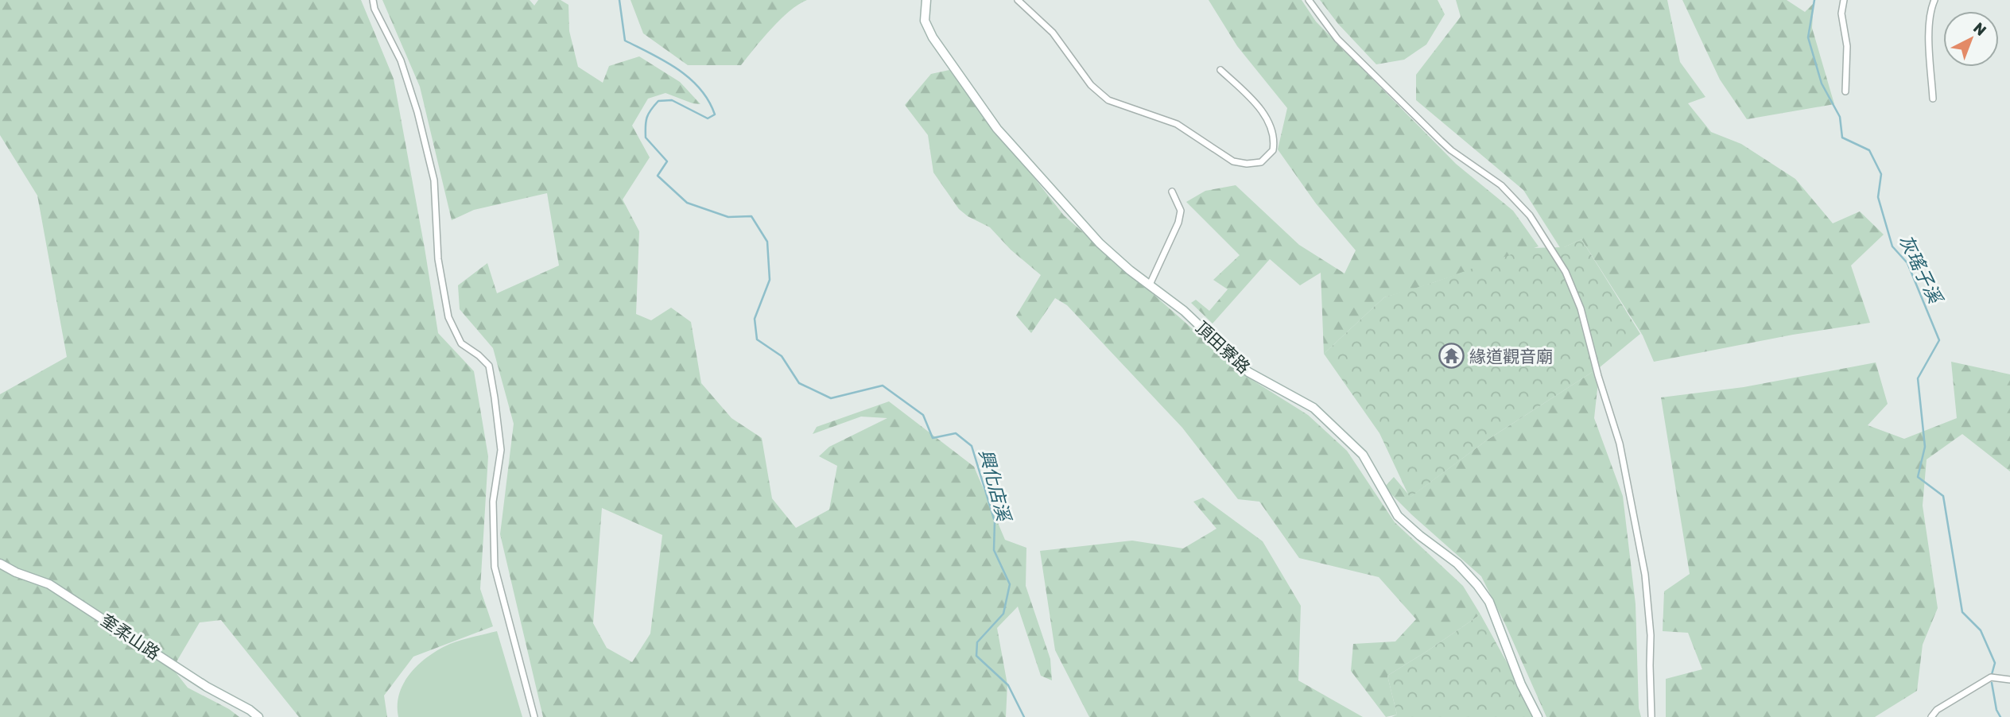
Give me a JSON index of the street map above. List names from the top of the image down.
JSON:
{
  "streets": {
    "street": ["頂田寮路", "奎柔山路"]
  },
  "water": ["灰瑤子溪", "興化店溪"],
  "places": {
    "temple": ["緣道觀音廟"]
  },
  "north": "top right"
}
